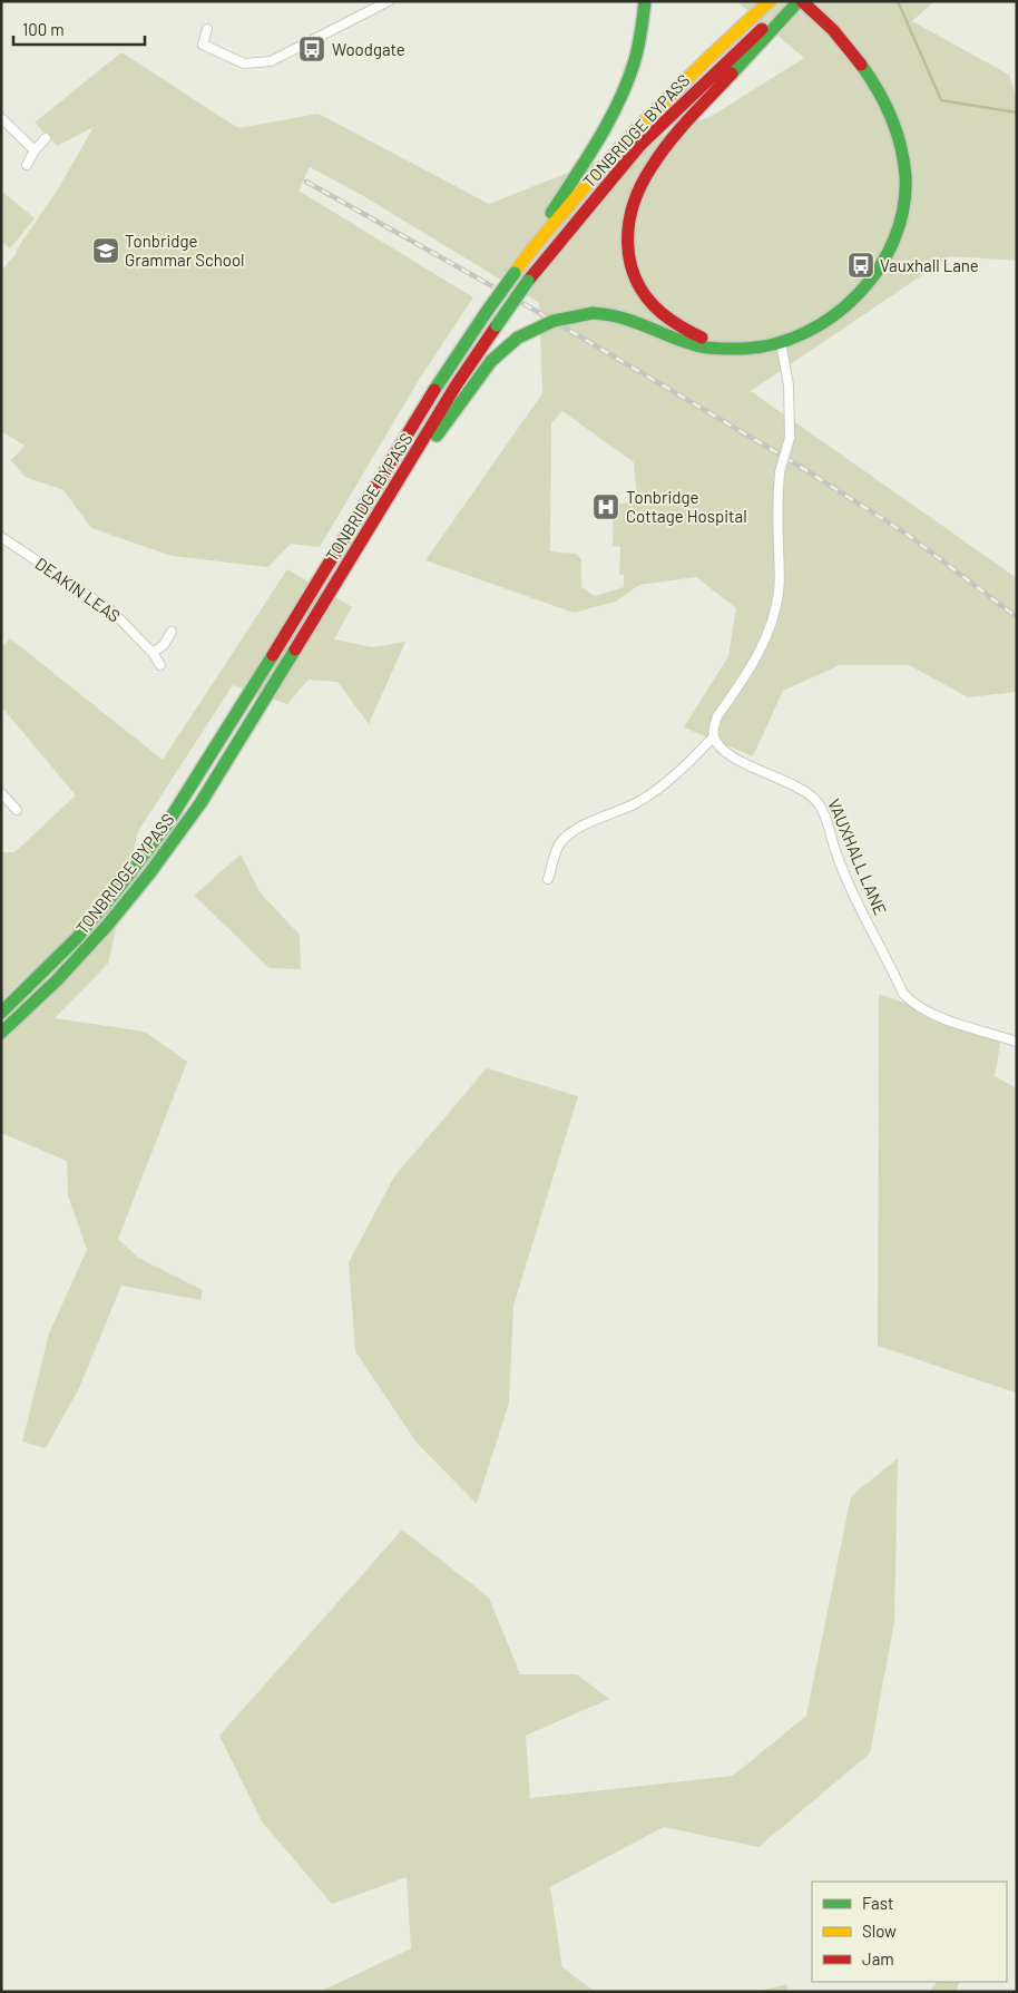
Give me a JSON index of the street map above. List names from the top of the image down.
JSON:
{
  "streets": {
    "highway": ["TONBRIDGE BYPASS"],
    "street": ["DEAKIN LEAS", "VAUXHALL LANE"]
  },
  "places": {
    "bus stop": ["Woodgate", "Vauxhall Lane"],
    "school or university": ["Tonbridge Grammar School"],
    "hospital": ["Tonbridge Cottage Hospital"]
  },
  "legend": ["Fast", "Slow", "Jam"],
  "scale_bar": "100 m"
}
